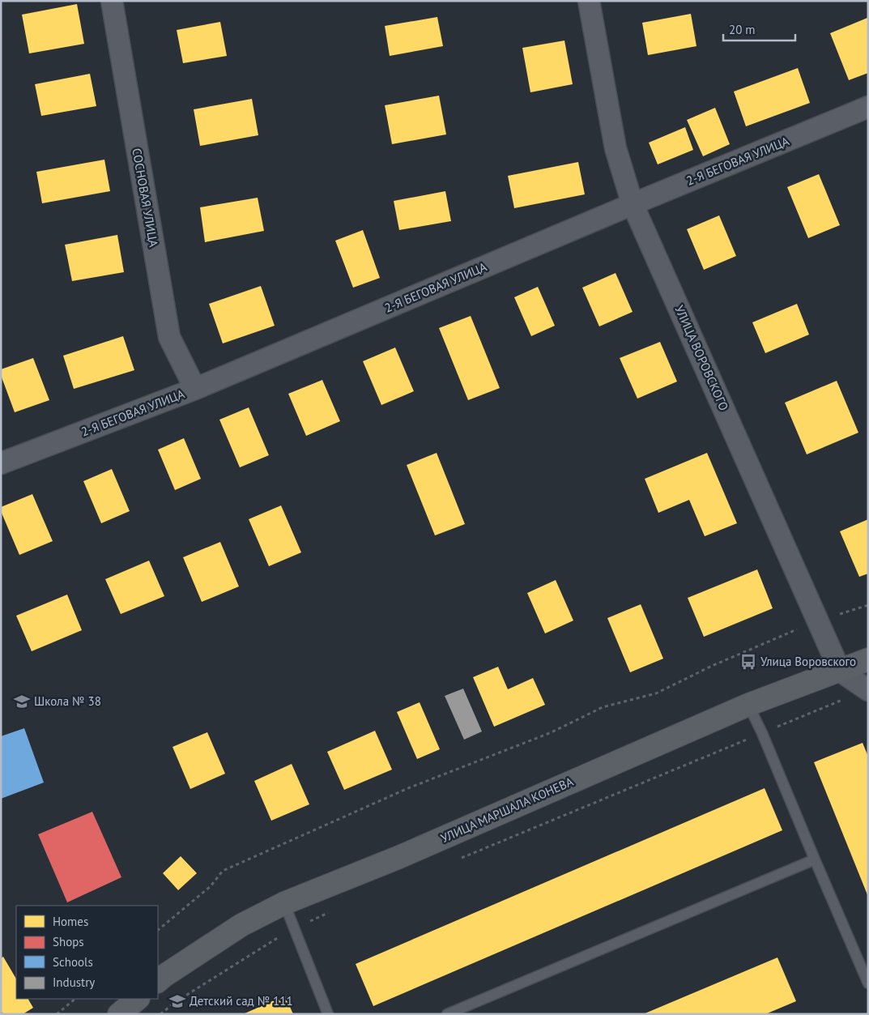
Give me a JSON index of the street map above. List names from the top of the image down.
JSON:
{
  "streets": {
    "main road": ["УЛИЦА МАРШАЛА КОНЕВА"],
    "street": ["2-Я БЕГОВАЯ УЛИЦА", "СОСНОВАЯ УЛИЦА", "УЛИЦА ВОРОВСКОГО"]
  },
  "crossings": [
    ["2-Я БЕГОВАЯ УЛИЦА", "СОСНОВАЯ УЛИЦА"],
    ["2-Я БЕГОВАЯ УЛИЦА", "УЛИЦА ВОРОВСКОГО"],
    ["УЛИЦА ВОРОВСКОГО", "УЛИЦА МАРШАЛА КОНЕВА"]
  ],
  "places": {
    "bus stop": ["Улица Воровского"],
    "school or university": ["Школа № 38", "Детский сад № 111"]
  },
  "legend": [
    "Homes",
    "Shops",
    "Schools",
    "Industry"
  ],
  "scale_bar": "20 m"
}
